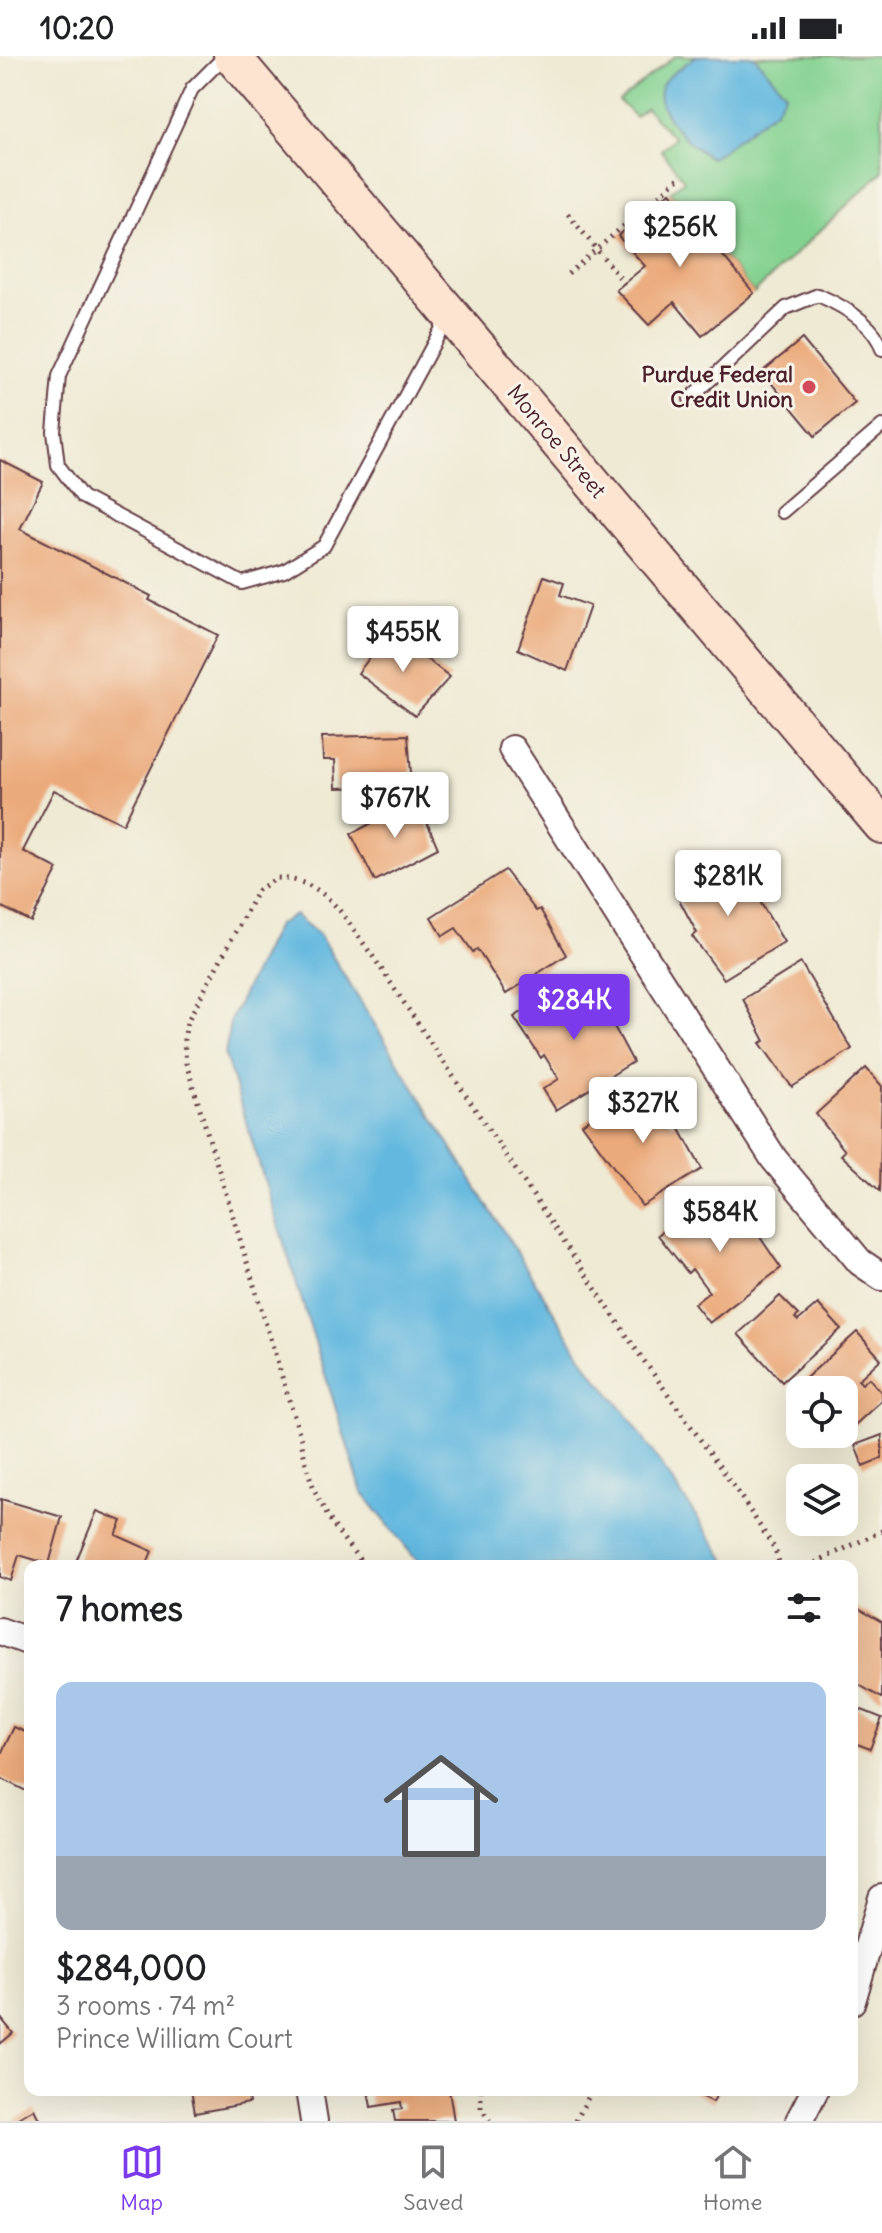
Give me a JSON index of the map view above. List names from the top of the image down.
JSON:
{
  "streets": {
    "main road": ["Monroe Street"]
  },
  "places": ["Purdue Federal Credit Union"],
  "page": {
    "status": "10:20",
    "price": [
      "$256K",
      "$455K",
      "$767K",
      "$281K",
      "$284K",
      "$327K",
      "$584K"
    ],
    "heading": "7 homes",
    "list": [
      {
        "name": "$284,000",
        "note": "3 rooms · 74 m² · Prince William Court"
      }
    ],
    "tabs": ["Map", "Saved", "Home"]
  }
}
